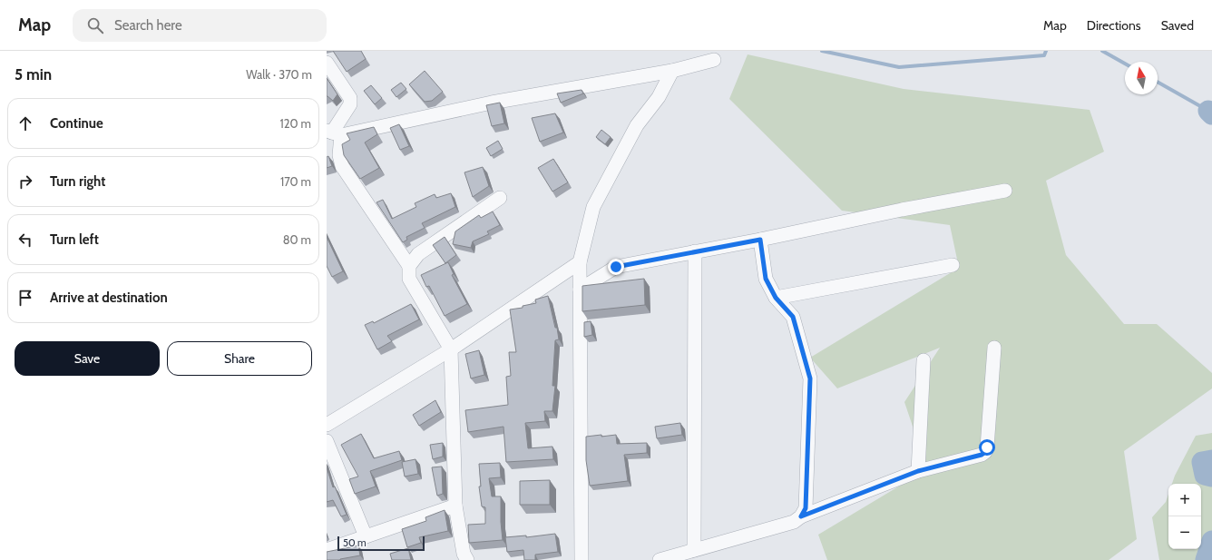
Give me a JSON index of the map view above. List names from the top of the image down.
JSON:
{
  "scale_bar": "50 m",
  "north": "top",
  "page": {
    "header": "Map",
    "search": "Search here",
    "nav": ["Map", "Directions", "Saved"],
    "heading": ["5 min", "Walk · 370 m"],
    "list": [
      ["Continue", "120 m"],
      ["Turn right", "170 m"],
      ["Turn left", "80 m"],
      "Arrive at destination"
    ],
    "buttons": ["Save", "Share"],
    "map_buttons": ["+", "−"],
    "scale": "50 m"
  }
}
